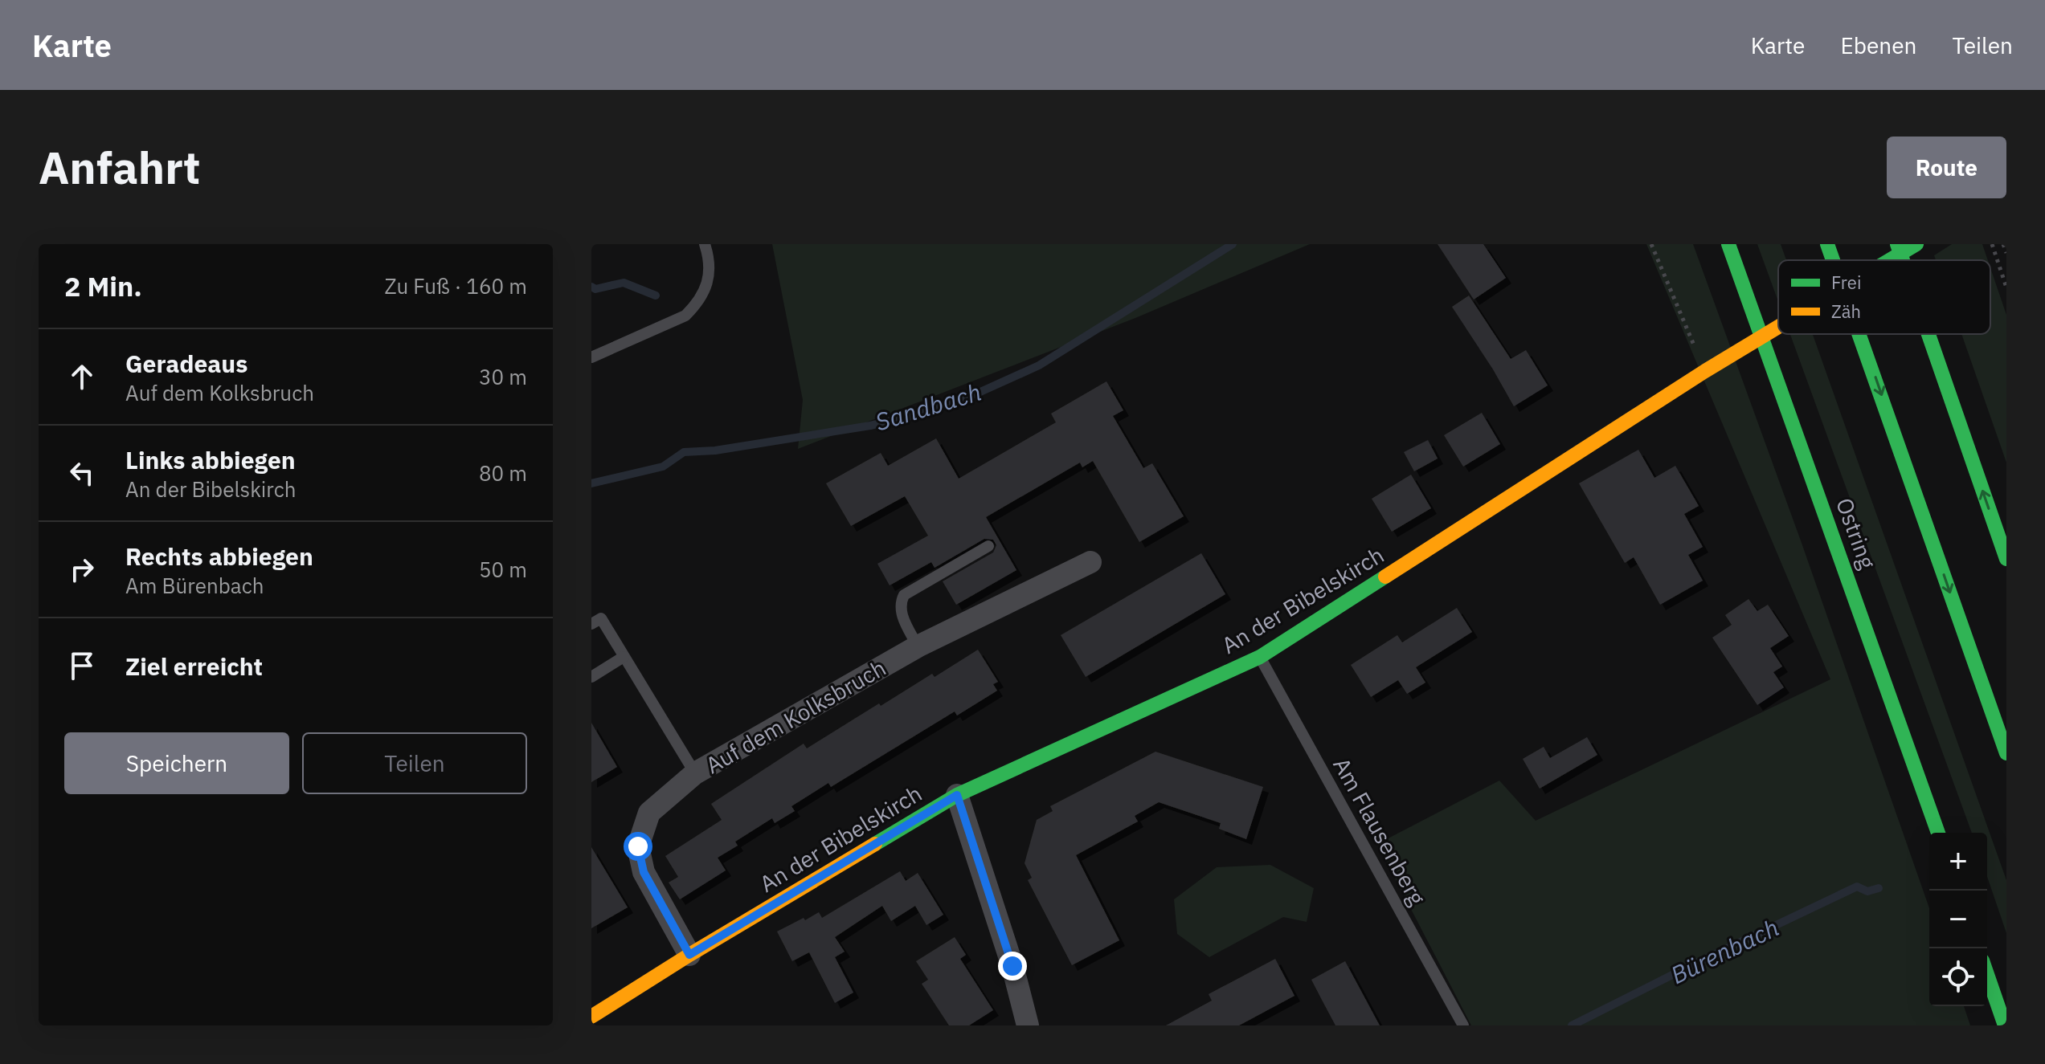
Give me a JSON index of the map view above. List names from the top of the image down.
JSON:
{
  "streets": {
    "main road": ["Ostring", "An der Bibelskirch"],
    "street": ["Auf dem Kolksbruch"],
    "lane": ["Am Flausenberg"]
  },
  "crossings": [
    ["An der Bibelskirch", "Auf dem Kolksbruch"],
    ["An der Bibelskirch", "Am Flausenberg"]
  ],
  "water": ["Sandbach", "Bürenbach"],
  "legend": ["Frei", "Zäh"],
  "page": {
    "header": "Karte",
    "nav": ["Karte", "Ebenen", "Teilen"],
    "buttons": [
      "Route",
      ["Speichern", "Teilen"]
    ],
    "title": "Anfahrt",
    "heading": ["2 Min.", "Zu Fuß · 160 m"],
    "list": [
      ["Geradeaus", "Auf dem Kolksbruch", "30 m"],
      ["Links abbiegen", "An der Bibelskirch", "80 m"],
      ["Rechts abbiegen", "Am Bürenbach", "50 m"],
      "Ziel erreicht"
    ],
    "map_buttons": ["+", "−"]
  }
}
